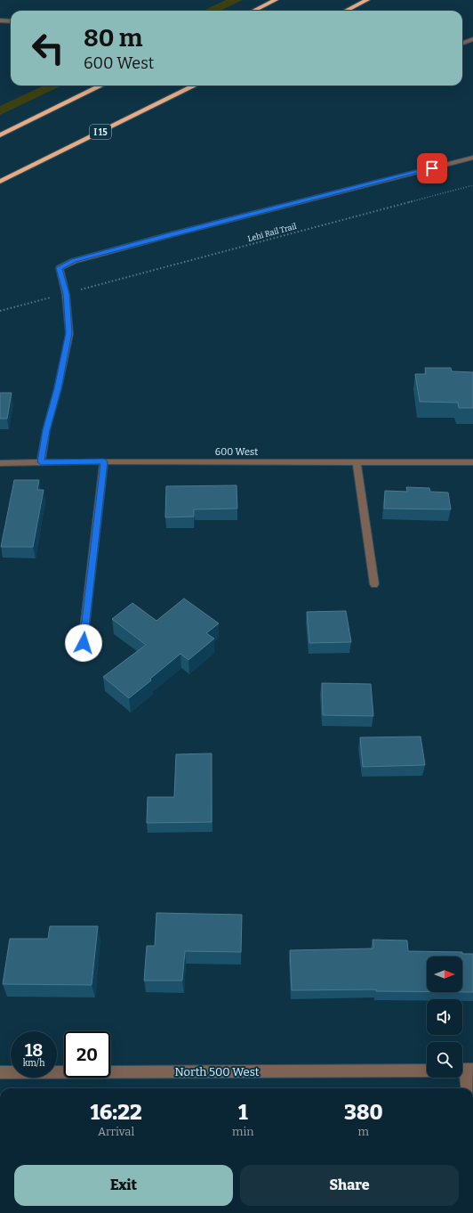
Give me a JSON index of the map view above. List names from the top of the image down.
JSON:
{
  "streets": {
    "highway": ["I 15"],
    "street": ["600 West", "North 500 West"],
    "path": ["Lehi Rail Trail"]
  },
  "north": "right",
  "page": {
    "turn": ["80 m", "600 West"],
    "speed": "18 km/h",
    "limit": "20",
    "eta": [
      "16:22",
      "Arrival",
      "1",
      "min",
      "380",
      "m"
    ],
    "buttons": ["Exit", "Share"]
  }
}
